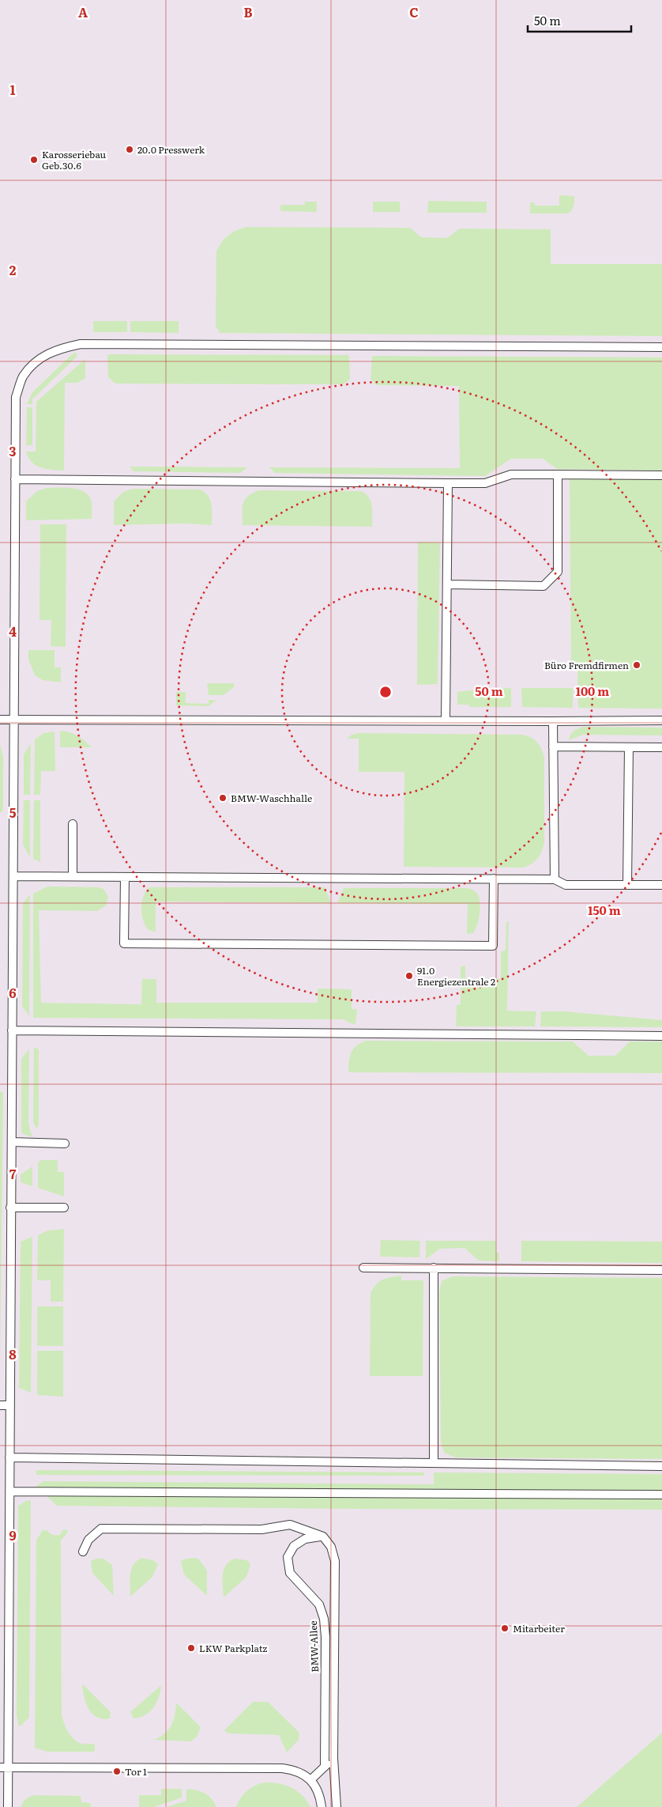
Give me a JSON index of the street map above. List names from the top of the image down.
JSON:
{
  "streets": {
    "lane": ["BMW-Allee"]
  },
  "places": [
    "20.0 Presswerk",
    "Karosseriebau Geb.30.6",
    "Büro Fremdfirmen",
    "BMW-Waschhalle",
    "91.0 Energiezentrale 2",
    "Mitarbeiter",
    "LKW Parkplatz",
    "Tor 1"
  ],
  "scale_bar": "50 m",
  "grid": {
    "columns": ["A", "B", "C"],
    "rows": [
      "1",
      "2",
      "3",
      "4",
      "5",
      "6",
      "7",
      "8",
      "9"
    ]
  },
  "rings": ["50 m", "100 m", "150 m"]
}
